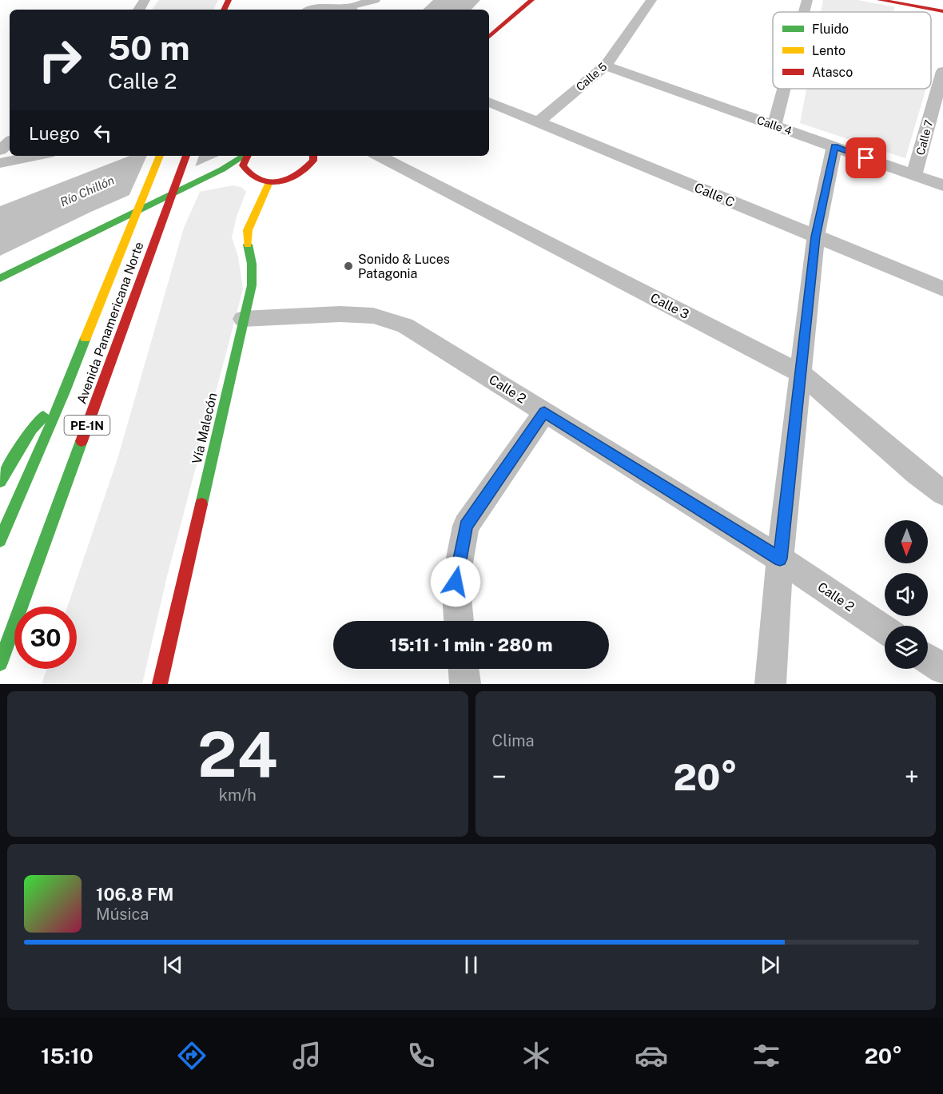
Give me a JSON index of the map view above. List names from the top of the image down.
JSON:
{
  "streets": {
    "main road": ["Avenida Panamericana Norte", "PE-1N", "Vía Malecón"],
    "street": [
      "Calle 5",
      "Calle 4",
      "Calle 7",
      "Calle C",
      "Calle 3",
      "Calle 2"
    ]
  },
  "crossings": [
    ["Calle 5", "Calle 4"],
    ["Calle 5", "Calle C"],
    ["Calle 4", "Calle 7"],
    ["Calle 2", "Vía Malecón"]
  ],
  "water": ["Río Chillón"],
  "places": ["Sonido & Luces Patagonia"],
  "legend": ["Fluido", "Lento", "Atasco"],
  "north": "bottom",
  "page": {
    "turn": ["50 m", "Calle 2"],
    "then": "Luego",
    "limit": "30",
    "trip": "15:11 · 1 min · 280 m",
    "tile": [
      ["24", "km/h"],
      "Clima"
    ],
    "heat": ["−", "20°", "+"],
    "song": ["106.8 FM", "Música"],
    "tabs": ["15:10", "20°"]
  }
}
